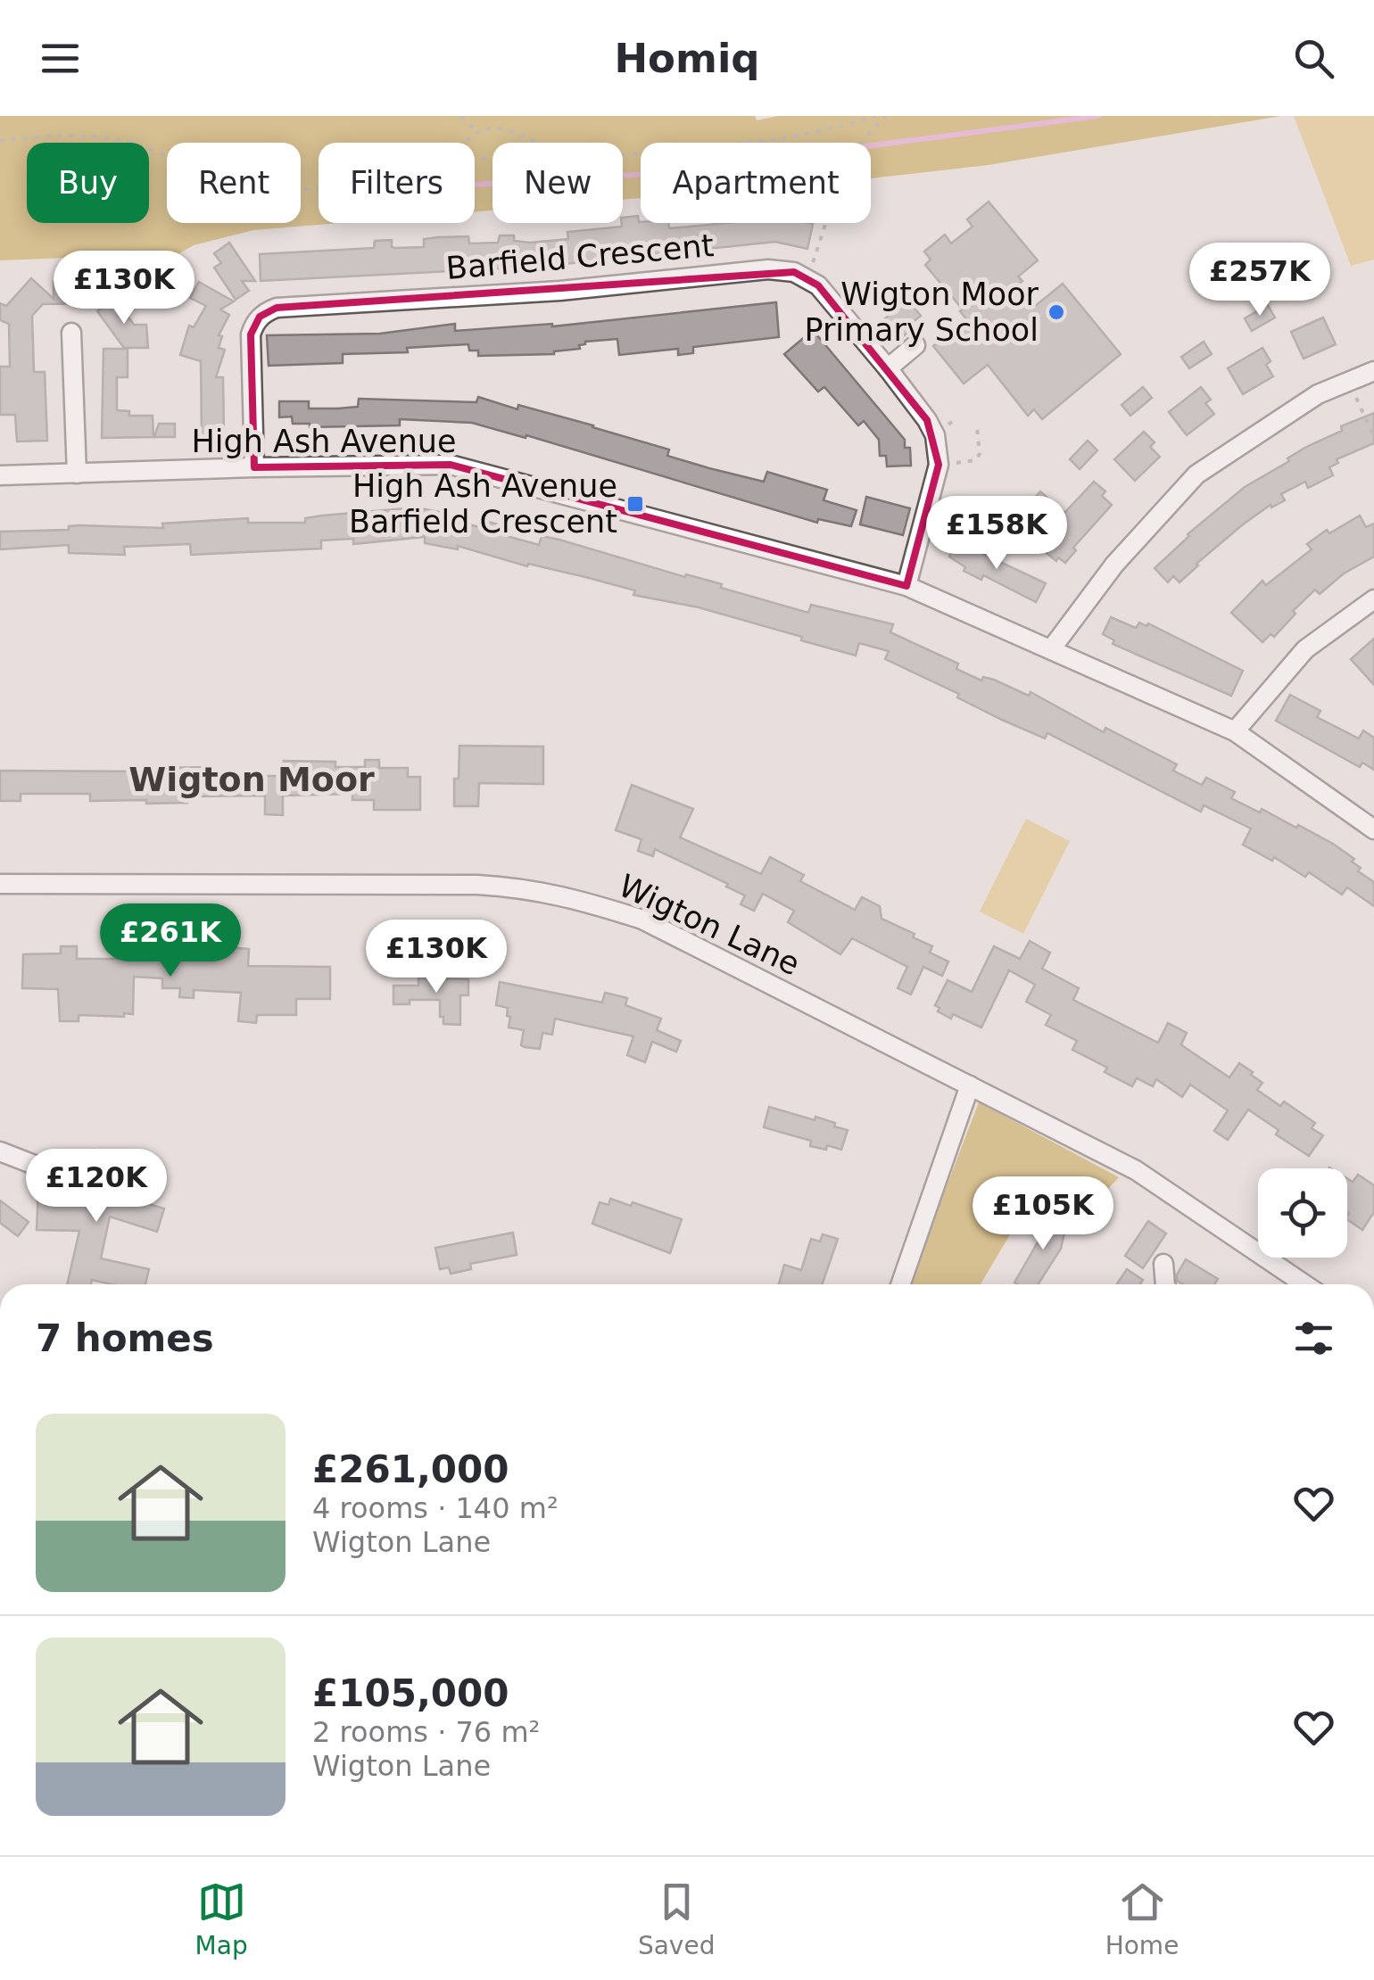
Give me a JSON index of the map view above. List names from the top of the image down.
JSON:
{
  "streets": {
    "street": ["Barfield Crescent", "High Ash Avenue", "Wigton Lane"]
  },
  "crossings": [
    ["Barfield Crescent", "High Ash Avenue"]
  ],
  "districts": ["Wigton Moor"],
  "places": {
    "other": ["Wigton Moor Primary School"],
    "transit": ["High Ash Avenue Barfield Crescent"]
  },
  "page": {
    "header": "Homiq",
    "chip": [
      "Buy",
      "Rent",
      "Filters",
      "New",
      "Apartment"
    ],
    "price": [
      "£257K",
      "£130K",
      "£158K",
      "£261K",
      "£130K",
      "£120K",
      "£105K"
    ],
    "heading": "7 homes",
    "list": [
      {
        "name": "£261,000",
        "note": "4 rooms · 140 m² · Wigton Lane"
      },
      {
        "name": "£105,000",
        "note": "2 rooms · 76 m² · Wigton Lane"
      }
    ],
    "tabs": ["Map", "Saved", "Home"]
  }
}
